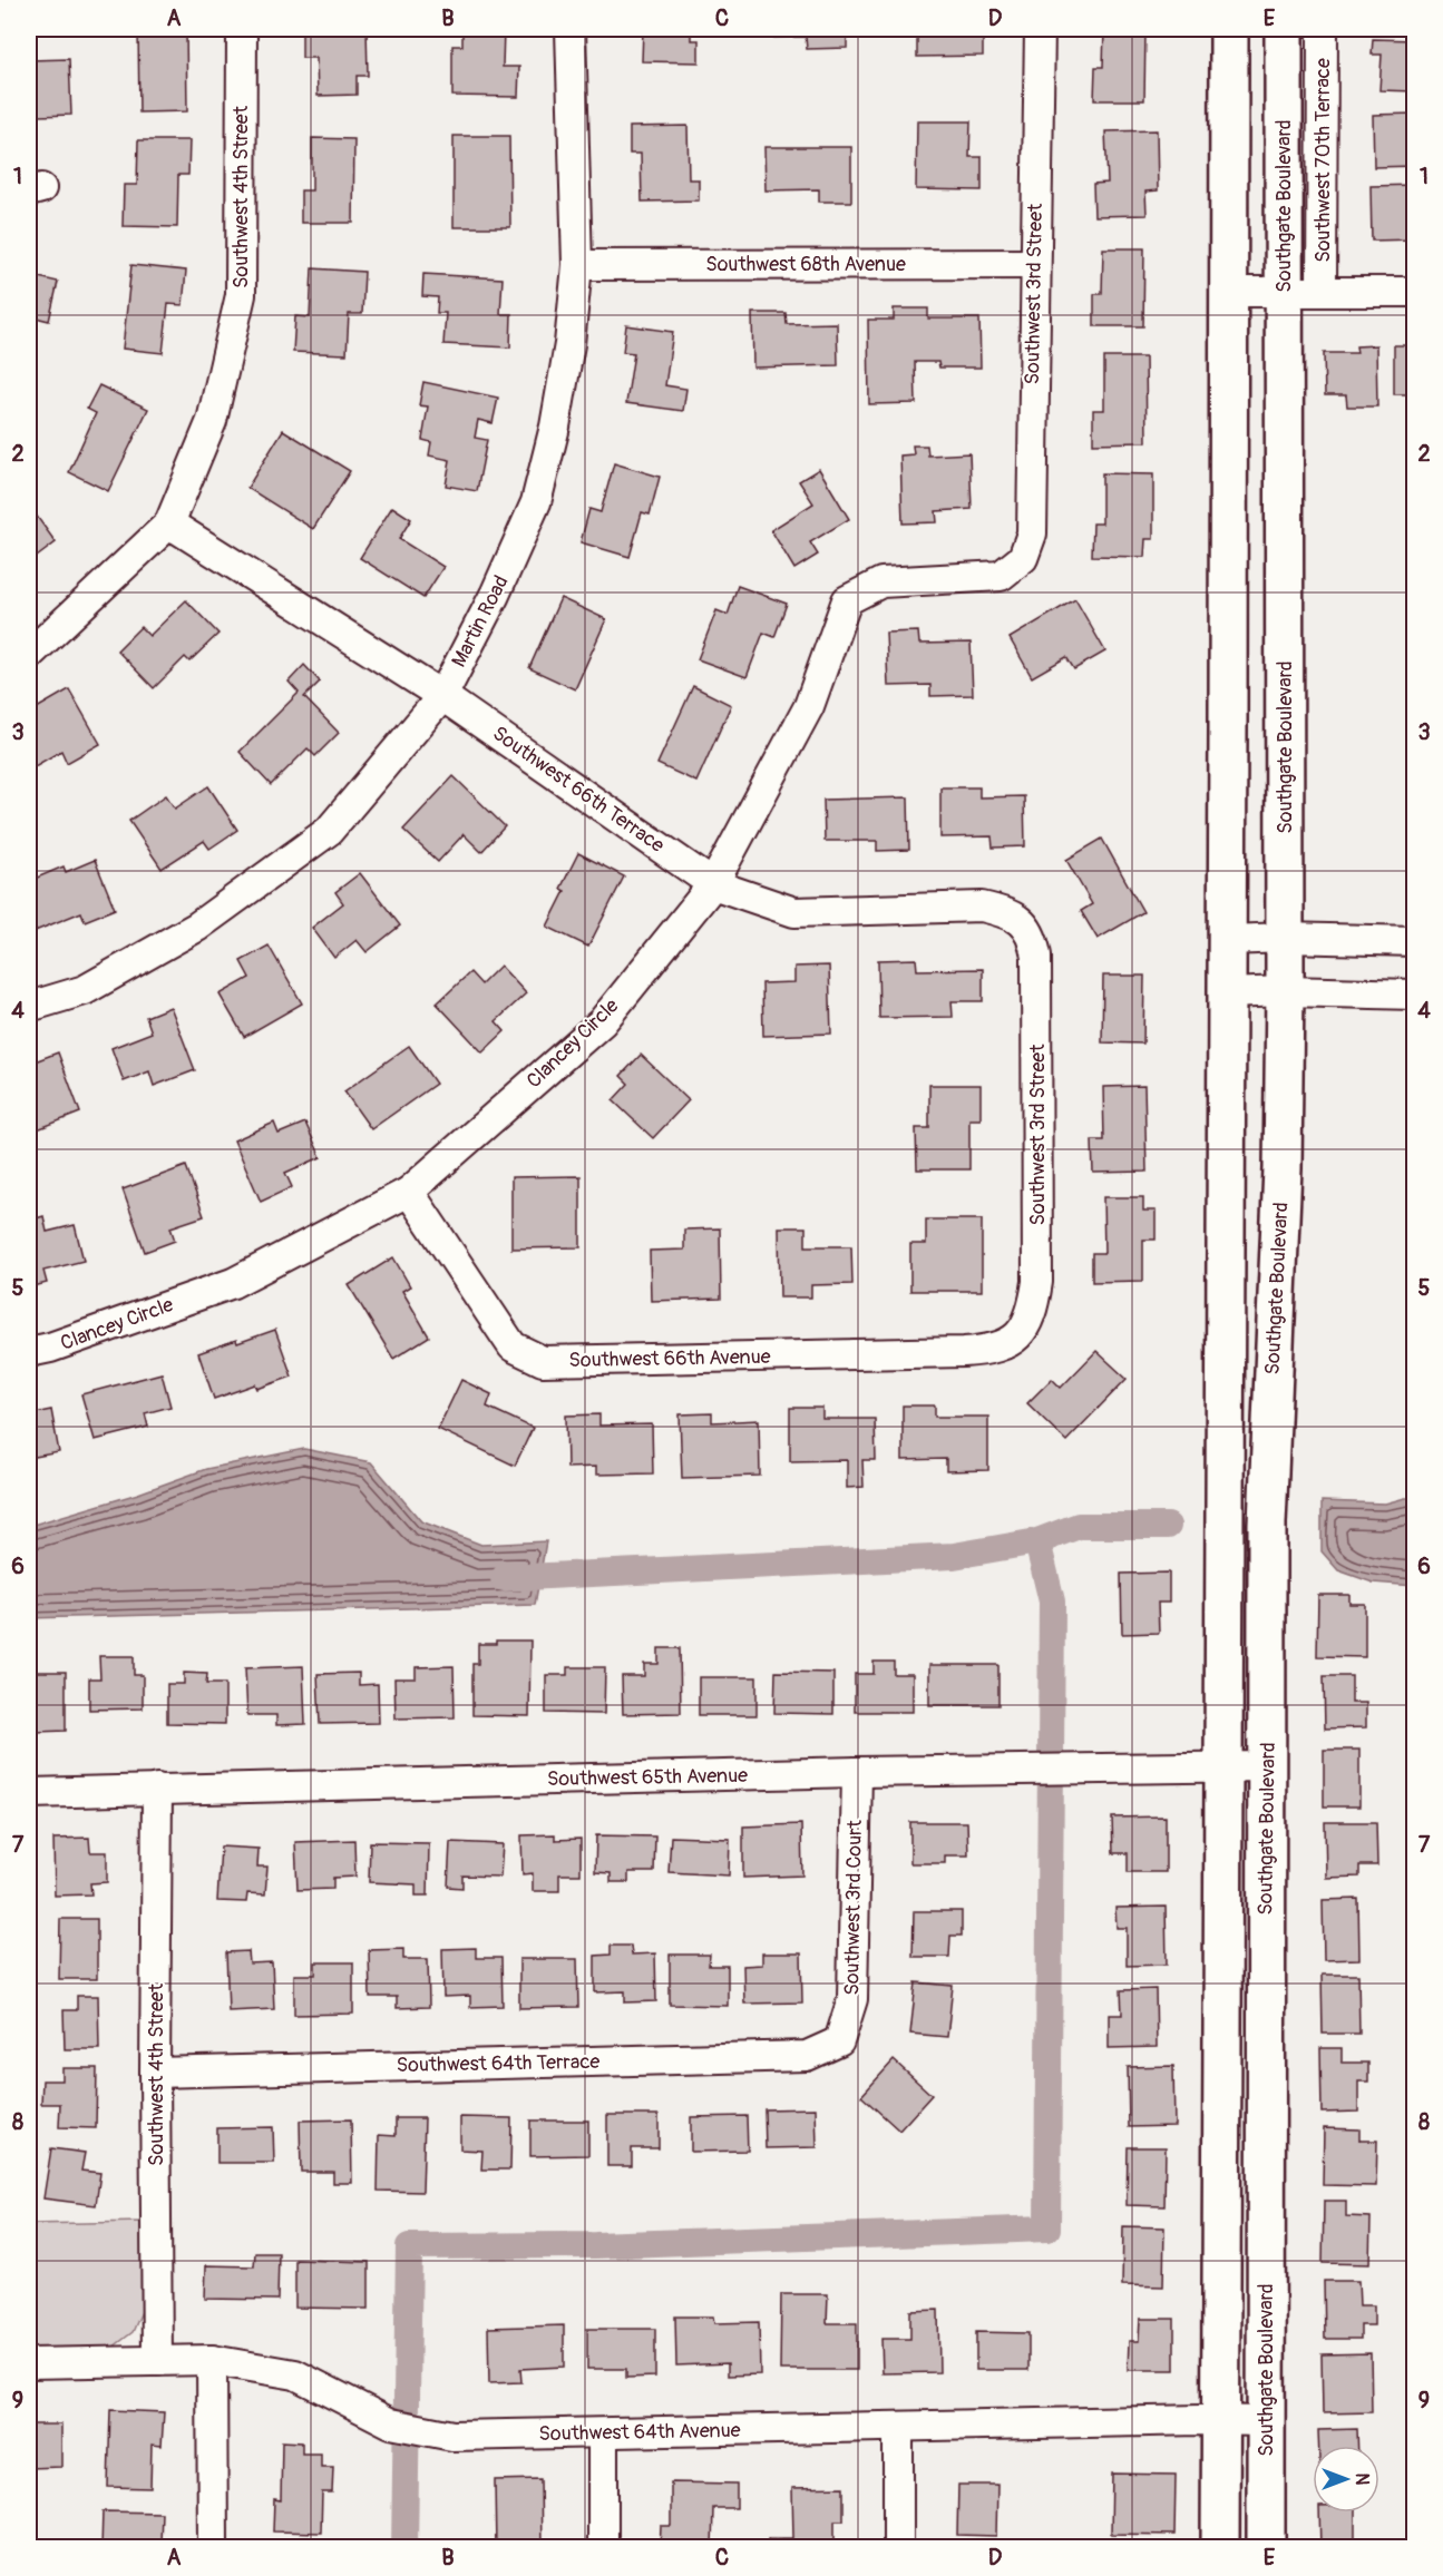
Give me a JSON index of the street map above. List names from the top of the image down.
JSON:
{
  "streets": {
    "main road": ["Southgate Boulevard"],
    "street": [
      "Southwest 70th Terrace",
      "Southwest 4th Street",
      "Southwest 68th Avenue",
      "Southwest 3rd Street",
      "Martin Road",
      "Southwest 66th Terrace",
      "Clancey Circle",
      "Southwest 66th Avenue",
      "Southwest 65th Avenue",
      "Southwest 3rd Court",
      "Southwest 64th Terrace",
      "Southwest 64th Avenue"
    ]
  },
  "crossings": [
    ["Southwest 4th Street", "Southwest 66th Terrace"],
    ["Southwest 4th Street", "Southwest 65th Avenue"],
    ["Southwest 4th Street", "Southwest 64th Terrace"],
    ["Southwest 4th Street", "Southwest 64th Avenue"],
    ["Southgate Boulevard", "Southwest 65th Avenue"],
    ["Southgate Boulevard", "Southwest 64th Avenue"],
    ["Southwest 68th Avenue", "Southwest 3rd Street"],
    ["Southwest 68th Avenue", "Martin Road"],
    ["Southwest 3rd Street", "Southwest 66th Terrace"],
    ["Southwest 3rd Street", "Clancey Circle"],
    ["Southwest 3rd Street", "Southwest 66th Avenue"],
    ["Martin Road", "Southwest 66th Terrace"],
    ["Southwest 66th Terrace", "Clancey Circle"],
    ["Clancey Circle", "Southwest 66th Avenue"],
    ["Southwest 65th Avenue", "Southwest 3rd Court"],
    ["Southwest 3rd Court", "Southwest 64th Terrace"]
  ],
  "north": "right",
  "grid": {
    "columns": [
      "A",
      "B",
      "C",
      "D",
      "E"
    ],
    "rows": [
      "1",
      "2",
      "3",
      "4",
      "5",
      "6",
      "7",
      "8",
      "9"
    ]
  }
}
